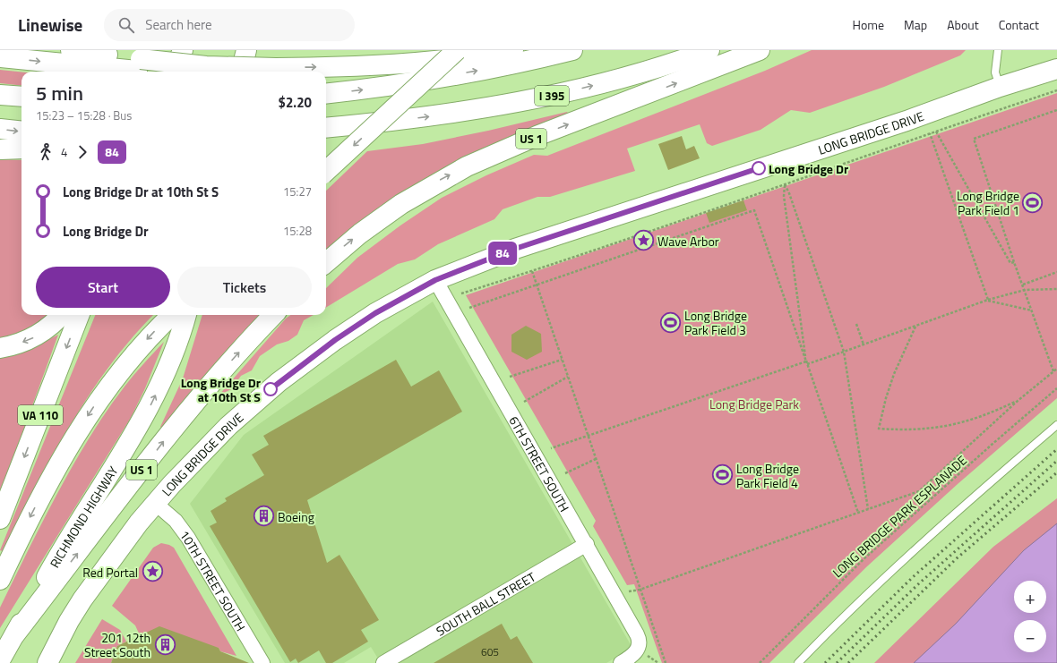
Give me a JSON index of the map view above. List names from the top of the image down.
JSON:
{
  "streets": {
    "main road": [
      "I 395",
      "LONG BRIDGE DRIVE",
      "US 1",
      "VA 110",
      "RICHMOND HIGHWAY"
    ],
    "street": ["6TH STREET SOUTH", "10TH STREET SOUTH", "SOUTH BALL STREET"],
    "path": ["LONG BRIDGE PARK ESPLANADE"]
  },
  "crossings": [
    ["LONG BRIDGE DRIVE", "6TH STREET SOUTH"],
    ["LONG BRIDGE DRIVE", "10TH STREET SOUTH"],
    ["US 1", "RICHMOND HIGHWAY"],
    ["6TH STREET SOUTH", "SOUTH BALL STREET"]
  ],
  "parks": ["Long Bridge Park"],
  "places": {
    "other": ["Long Bridge Dr", "Long Bridge Dr at 10th St S"],
    "sports": ["Long Bridge Park Field 1", "Long Bridge Park Field 3", "Long Bridge Park Field 4"],
    "place": ["Wave Arbor", "Red Portal"],
    "building": ["Boeing", "201 12th Street South"]
  },
  "lines": ["bus line 84"],
  "house_numbers": ["605"],
  "page": {
    "header": "Linewise",
    "search": "Search here",
    "nav": [
      "Home",
      "Map",
      "About",
      "Contact"
    ],
    "on_map": "84",
    "heading": ["5 min", "15:23 – 15:28 · Bus", "$2.20"],
    "legs": ["4", "84"],
    "list": [
      {
        "name": "Long Bridge Dr at 10th St S",
        "value": "15:27"
      },
      {
        "name": "Long Bridge Dr",
        "value": "15:28"
      }
    ],
    "buttons": ["Start", "Tickets"],
    "map_buttons": ["+", "−"]
  }
}
